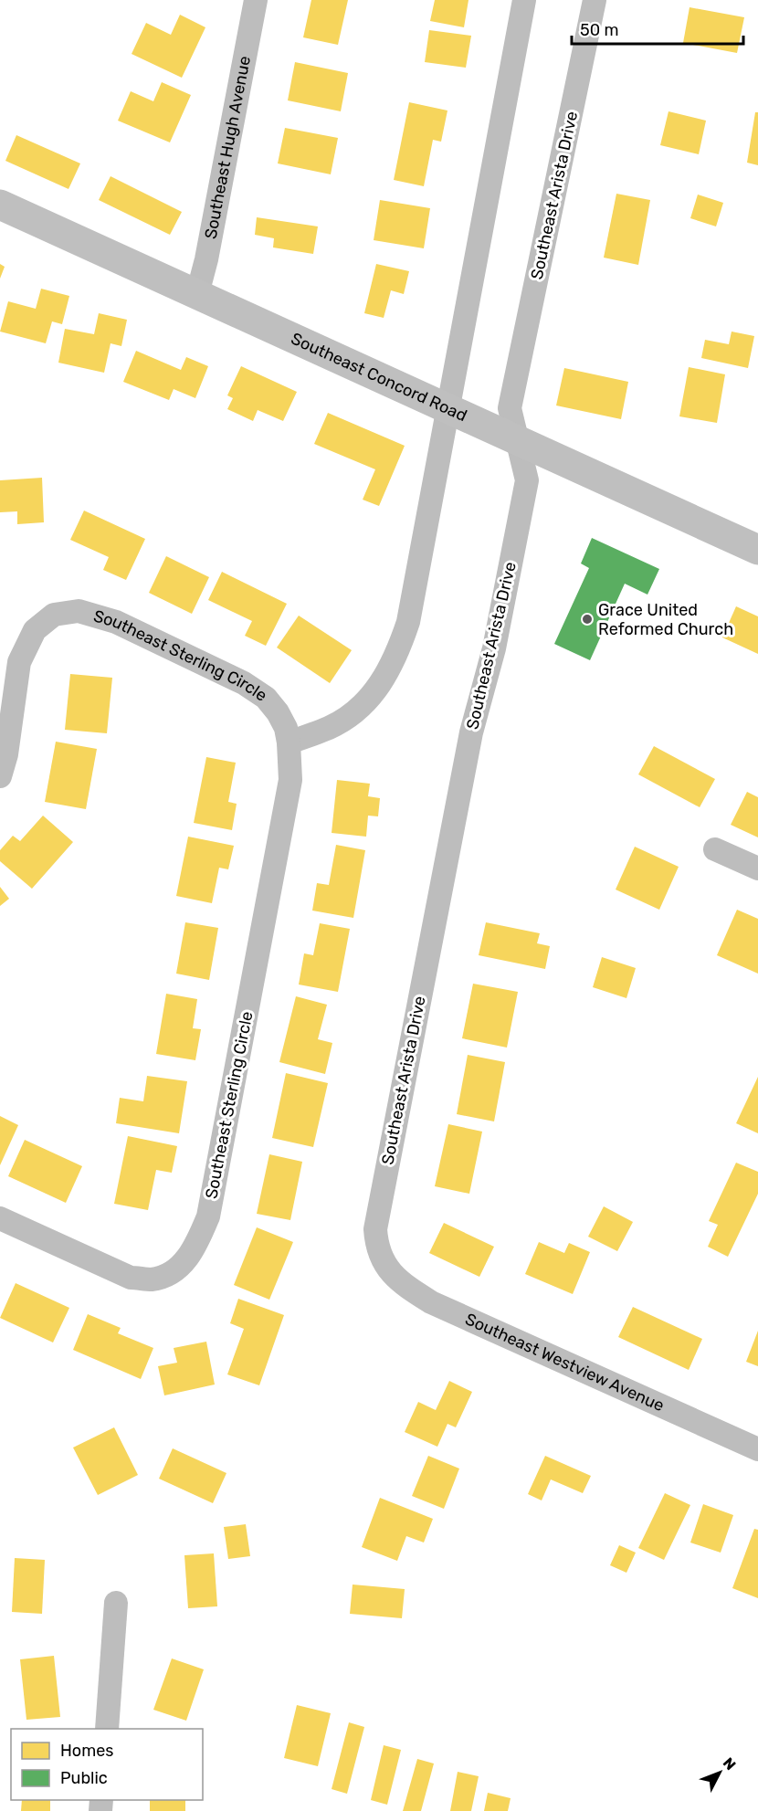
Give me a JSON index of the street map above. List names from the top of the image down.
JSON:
{
  "streets": {
    "street": [
      "Southeast Hugh Avenue",
      "Southeast Arista Drive",
      "Southeast Concord Road",
      "Southeast Sterling Circle",
      "Southeast Westview Avenue"
    ]
  },
  "crossings": [
    ["Southeast Hugh Avenue", "Southeast Concord Road"],
    ["Southeast Arista Drive", "Southeast Concord Road"],
    ["Southeast Arista Drive", "Southeast Westview Avenue"]
  ],
  "places": ["Grace United Reformed Church"],
  "legend": ["Homes", "Public"],
  "scale_bar": "50 m",
  "north": "top right"
}
